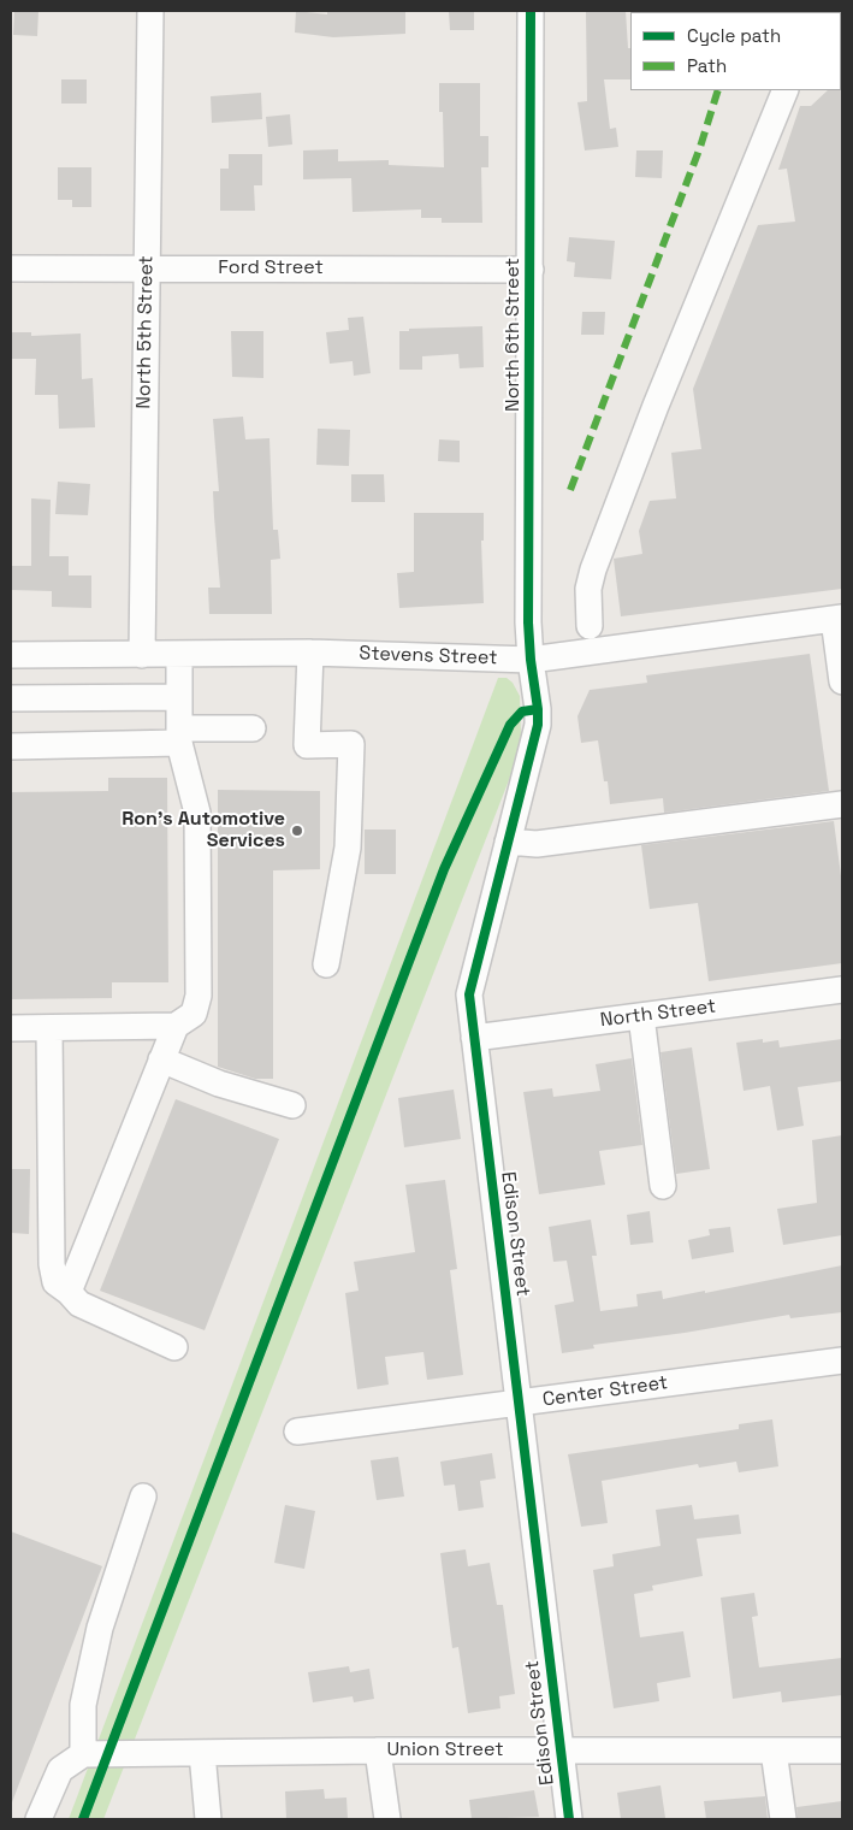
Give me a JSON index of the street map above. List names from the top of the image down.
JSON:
{
  "streets": {
    "street": [
      "Ford Street",
      "North 5th Street",
      "North 6th Street",
      "Stevens Street",
      "North Street",
      "Edison Street",
      "Center Street",
      "Union Street"
    ]
  },
  "crossings": [
    ["Ford Street", "North 5th Street"],
    ["Ford Street", "North 6th Street"],
    ["North 5th Street", "Stevens Street"],
    ["North 6th Street", "Stevens Street"],
    ["North 6th Street", "Edison Street"],
    ["Stevens Street", "Edison Street"],
    ["North Street", "Edison Street"],
    ["Edison Street", "Center Street"],
    ["Edison Street", "Union Street"]
  ],
  "places": ["Ron's Automotive Services"],
  "legend": ["Cycle path", "Path"]
}
